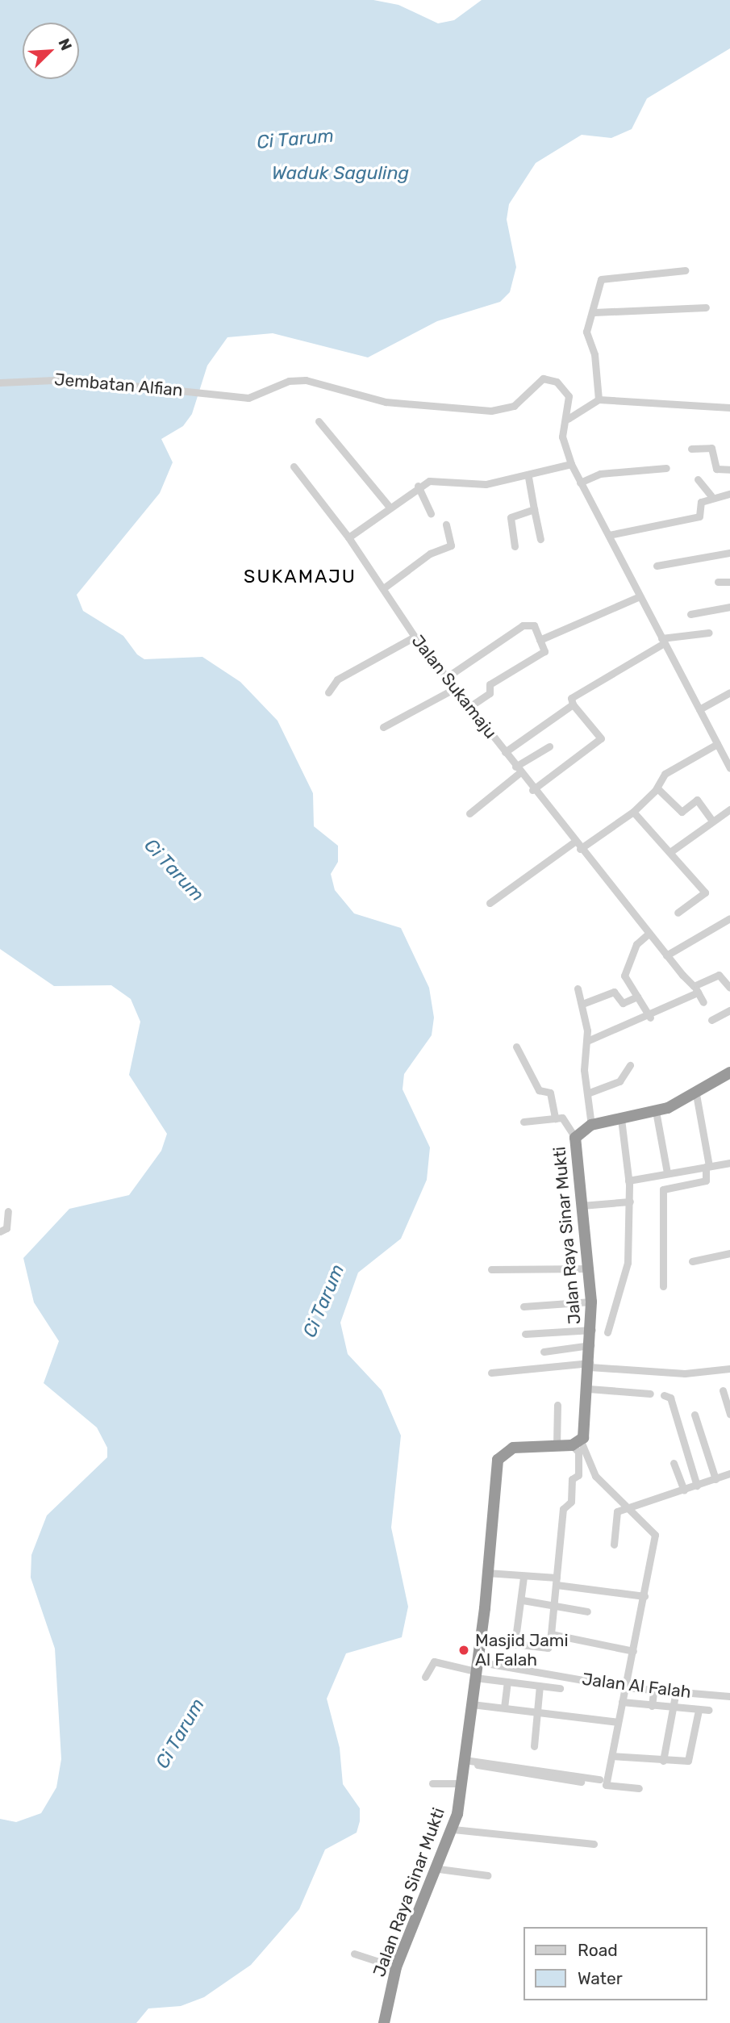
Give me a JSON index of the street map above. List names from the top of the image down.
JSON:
{
  "streets": {
    "highway": ["Jalan Raya Sinar Mukti"],
    "street": ["Jembatan Alfian", "Jalan Sukamaju", "Jalan Al Falah"]
  },
  "crossings": [
    ["Jalan Raya Sinar Mukti", "Jalan Al Falah"]
  ],
  "districts": ["SUKAMAJU"],
  "water": ["Ci Tarum", "Waduk Saguling"],
  "places": ["Masjid Jami Al Falah"],
  "legend": ["Road", "Water"],
  "north": "top right"
}
